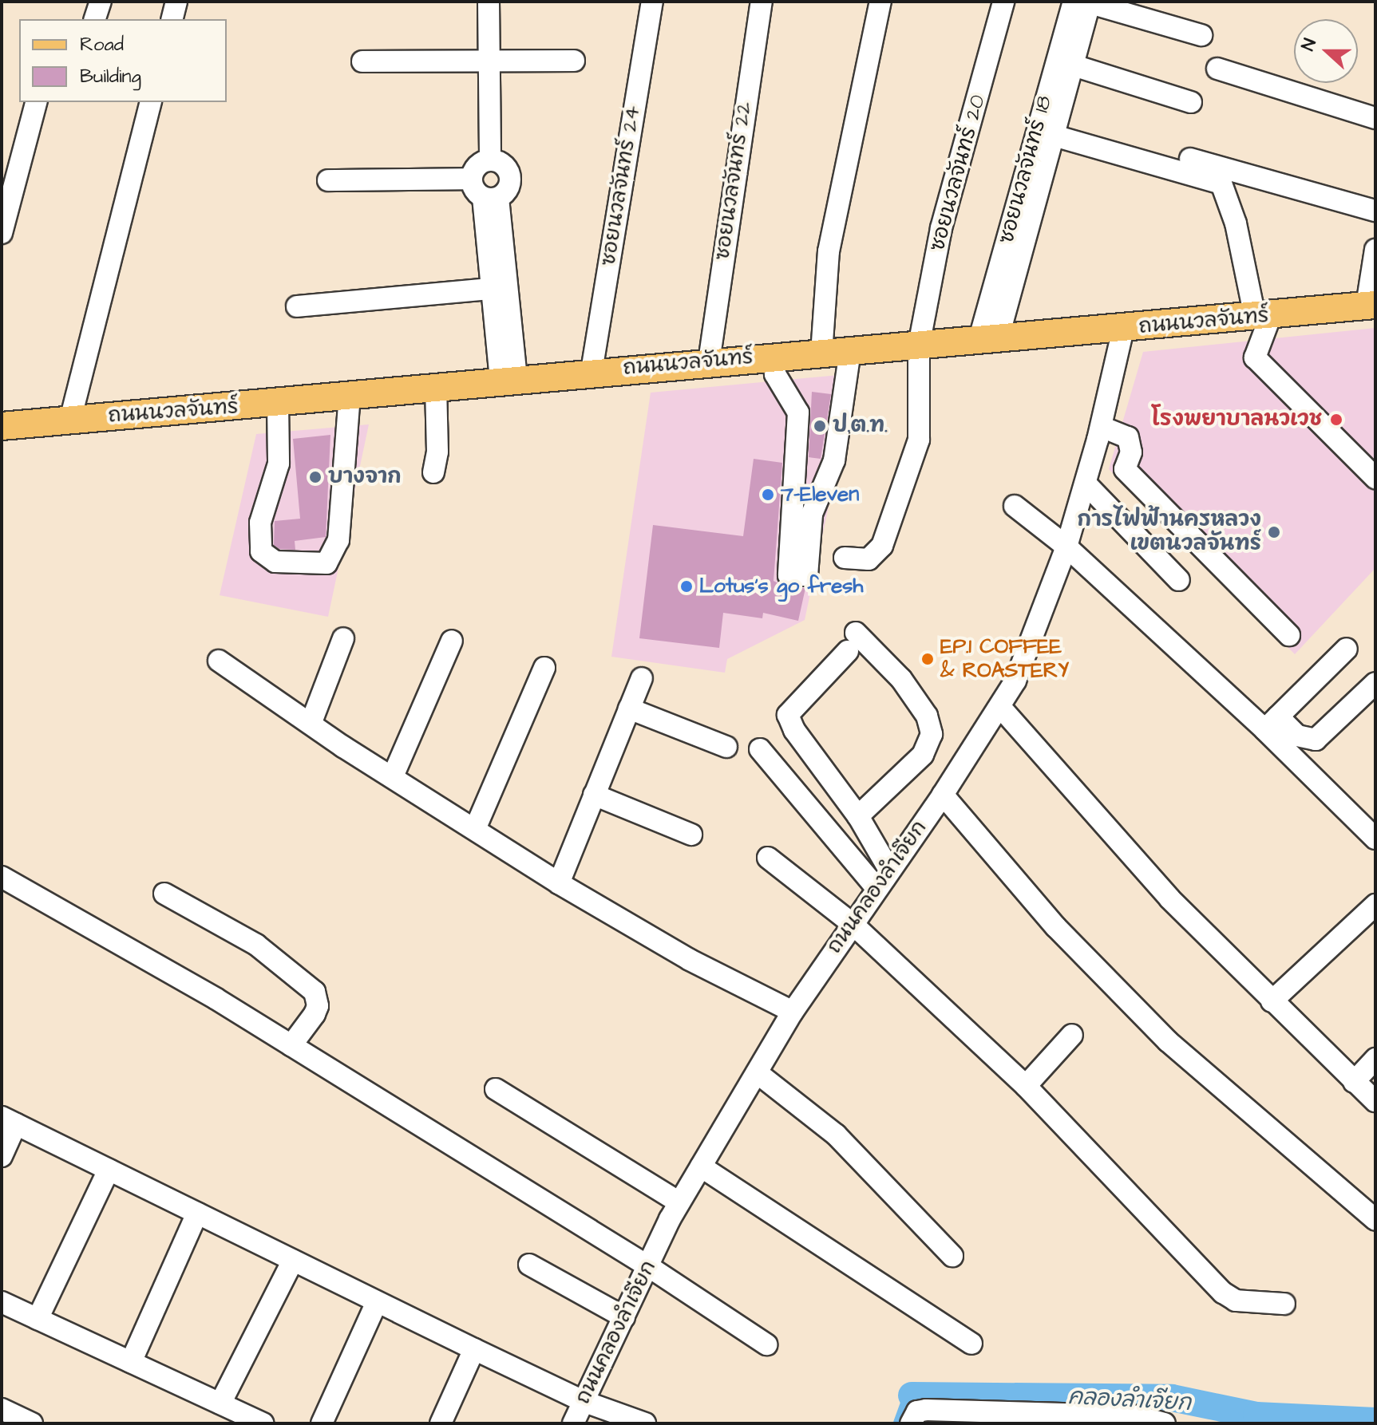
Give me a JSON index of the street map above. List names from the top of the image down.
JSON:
{
  "streets": {
    "main road": ["ถนนนวลจันทร์"],
    "street": [
      "ซอยนวลจันทร์ 18",
      "ซอยนวลจันทร์ 20",
      "ซอยนวลจันทร์ 22",
      "ซอยนวลจันทร์ 24",
      "ถนนคลองลำเจียก"
    ]
  },
  "crossings": [
    ["ซอยนวลจันทร์ 18", "ถนนนวลจันทร์"],
    ["ซอยนวลจันทร์ 20", "ถนนนวลจันทร์"],
    ["ซอยนวลจันทร์ 22", "ถนนนวลจันทร์"],
    ["ซอยนวลจันทร์ 24", "ถนนนวลจันทร์"],
    ["ถนนนวลจันทร์", "ถนนคลองลำเจียก"]
  ],
  "water": ["คลองลำเจียก"],
  "places": [
    "โรงพยาบาลนวเวช",
    "ป.ต.ท.",
    "บางจาก",
    "7-Eleven",
    "การไฟฟ้านครหลวง เขตนวลจันทร์",
    "Lotus's go fresh",
    "EP.1 COFFEE & ROASTERY"
  ],
  "legend": ["Road", "Building"],
  "north": "left"
}
